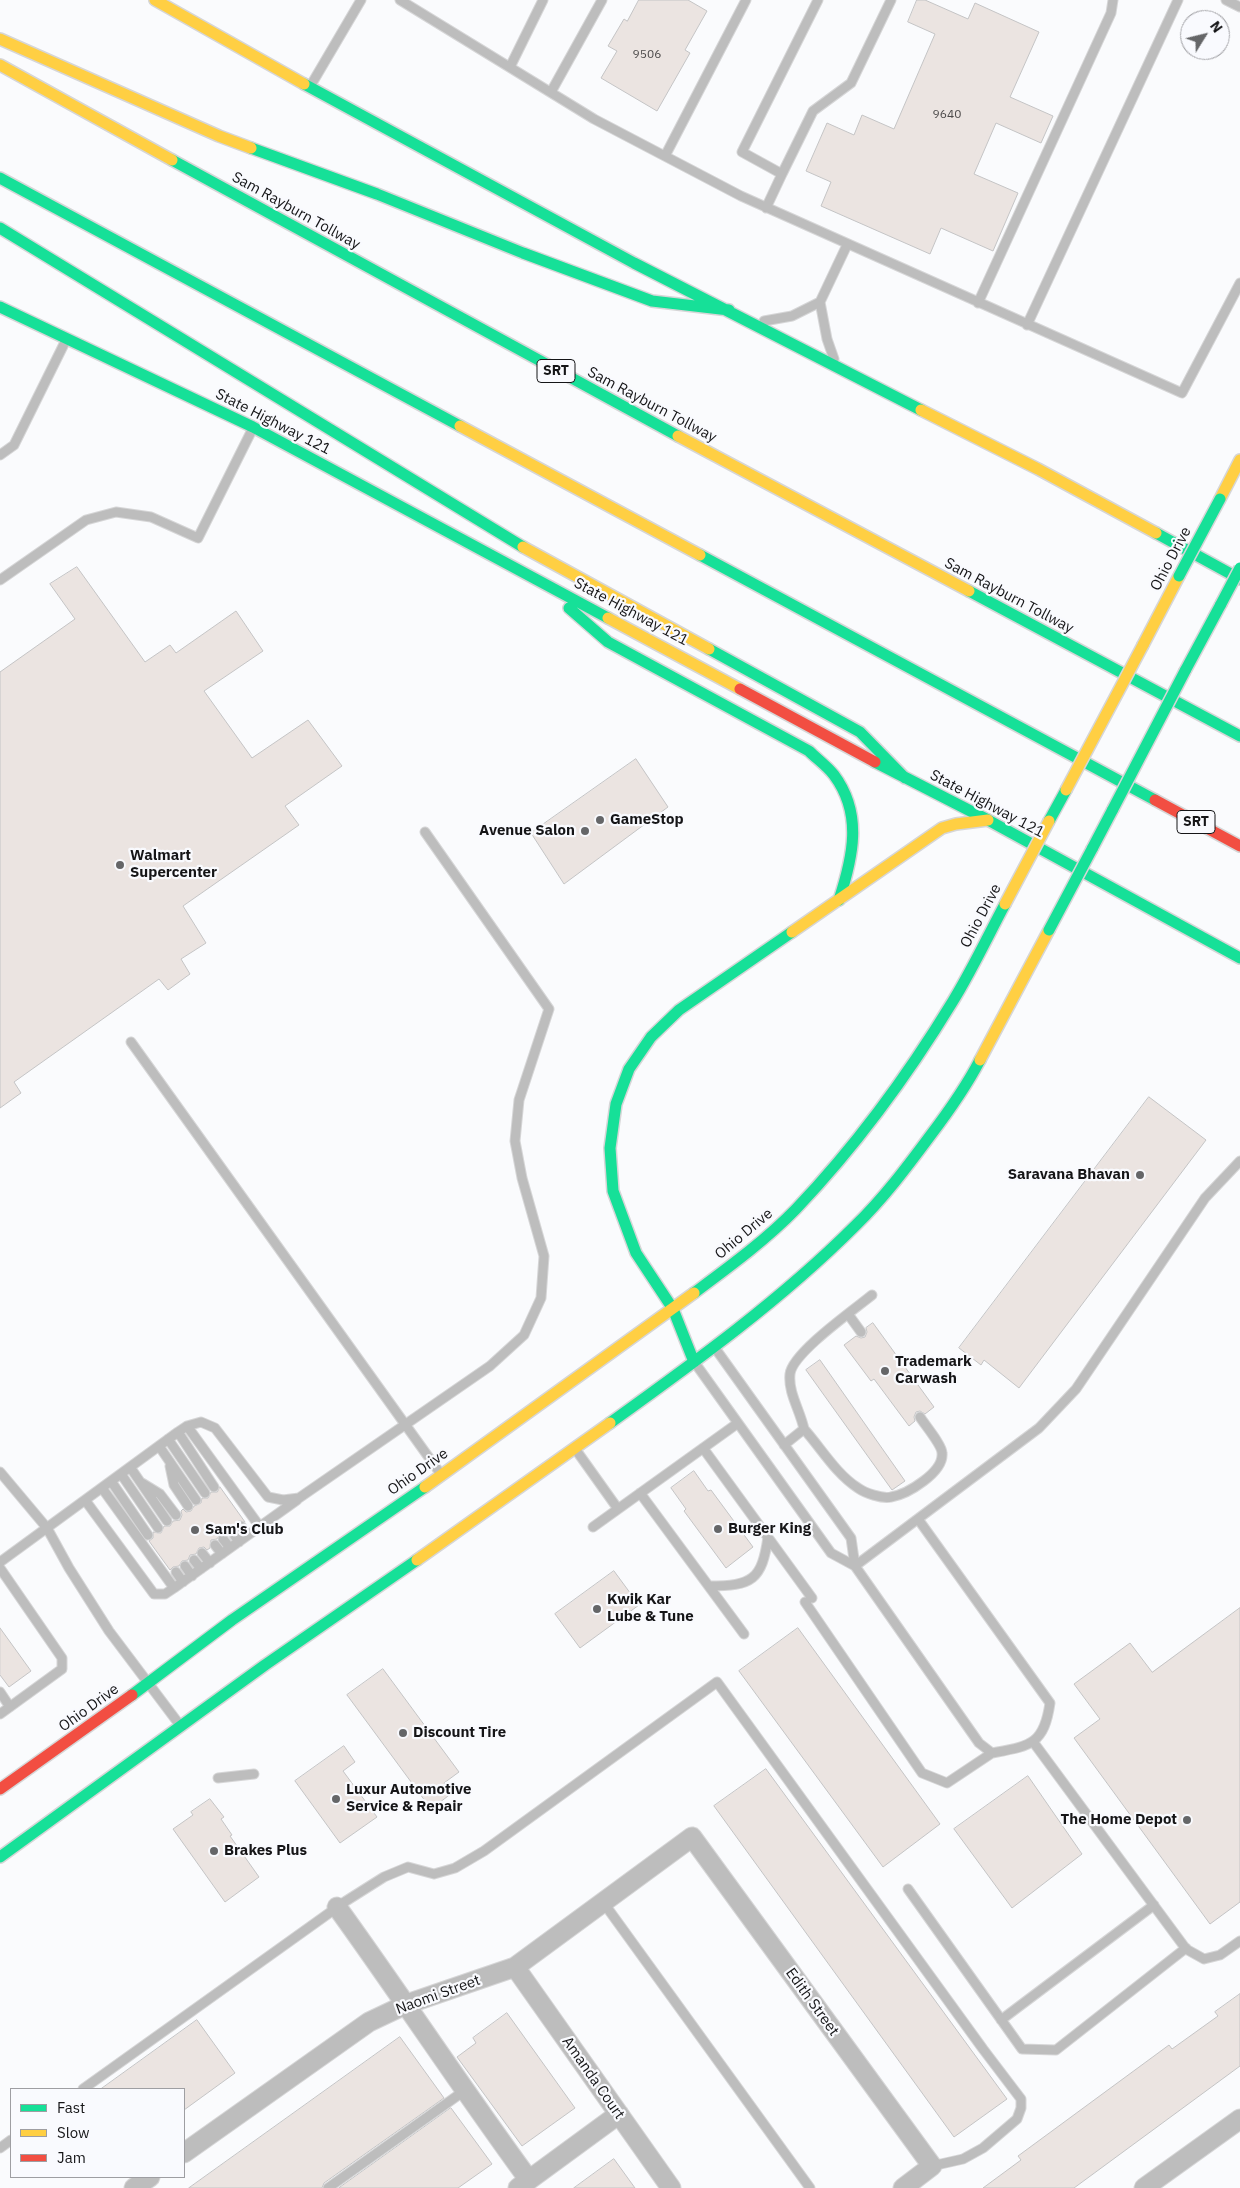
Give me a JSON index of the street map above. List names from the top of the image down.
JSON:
{
  "streets": {
    "main road": [
      "Sam Rayburn Tollway",
      "SRT",
      "State Highway 121",
      "Ohio Drive"
    ],
    "street": ["Naomi Street", "Edith Street", "Amanda Court"]
  },
  "crossings": [
    ["Naomi Street", "Edith Street"],
    ["Naomi Street", "Amanda Court"]
  ],
  "places": [
    "GameStop",
    "Avenue Salon",
    "Walmart Supercenter",
    "Saravana Bhavan",
    "Trademark Carwash",
    "Burger King",
    "Sam's Club",
    "Kwik Kar Lube & Tune",
    "Discount Tire",
    "Luxur Automotive Service & Repair",
    "The Home Depot",
    "Brakes Plus"
  ],
  "house_numbers": ["9506", "9640"],
  "legend": ["Fast", "Slow", "Jam"],
  "north": "top right"
}
